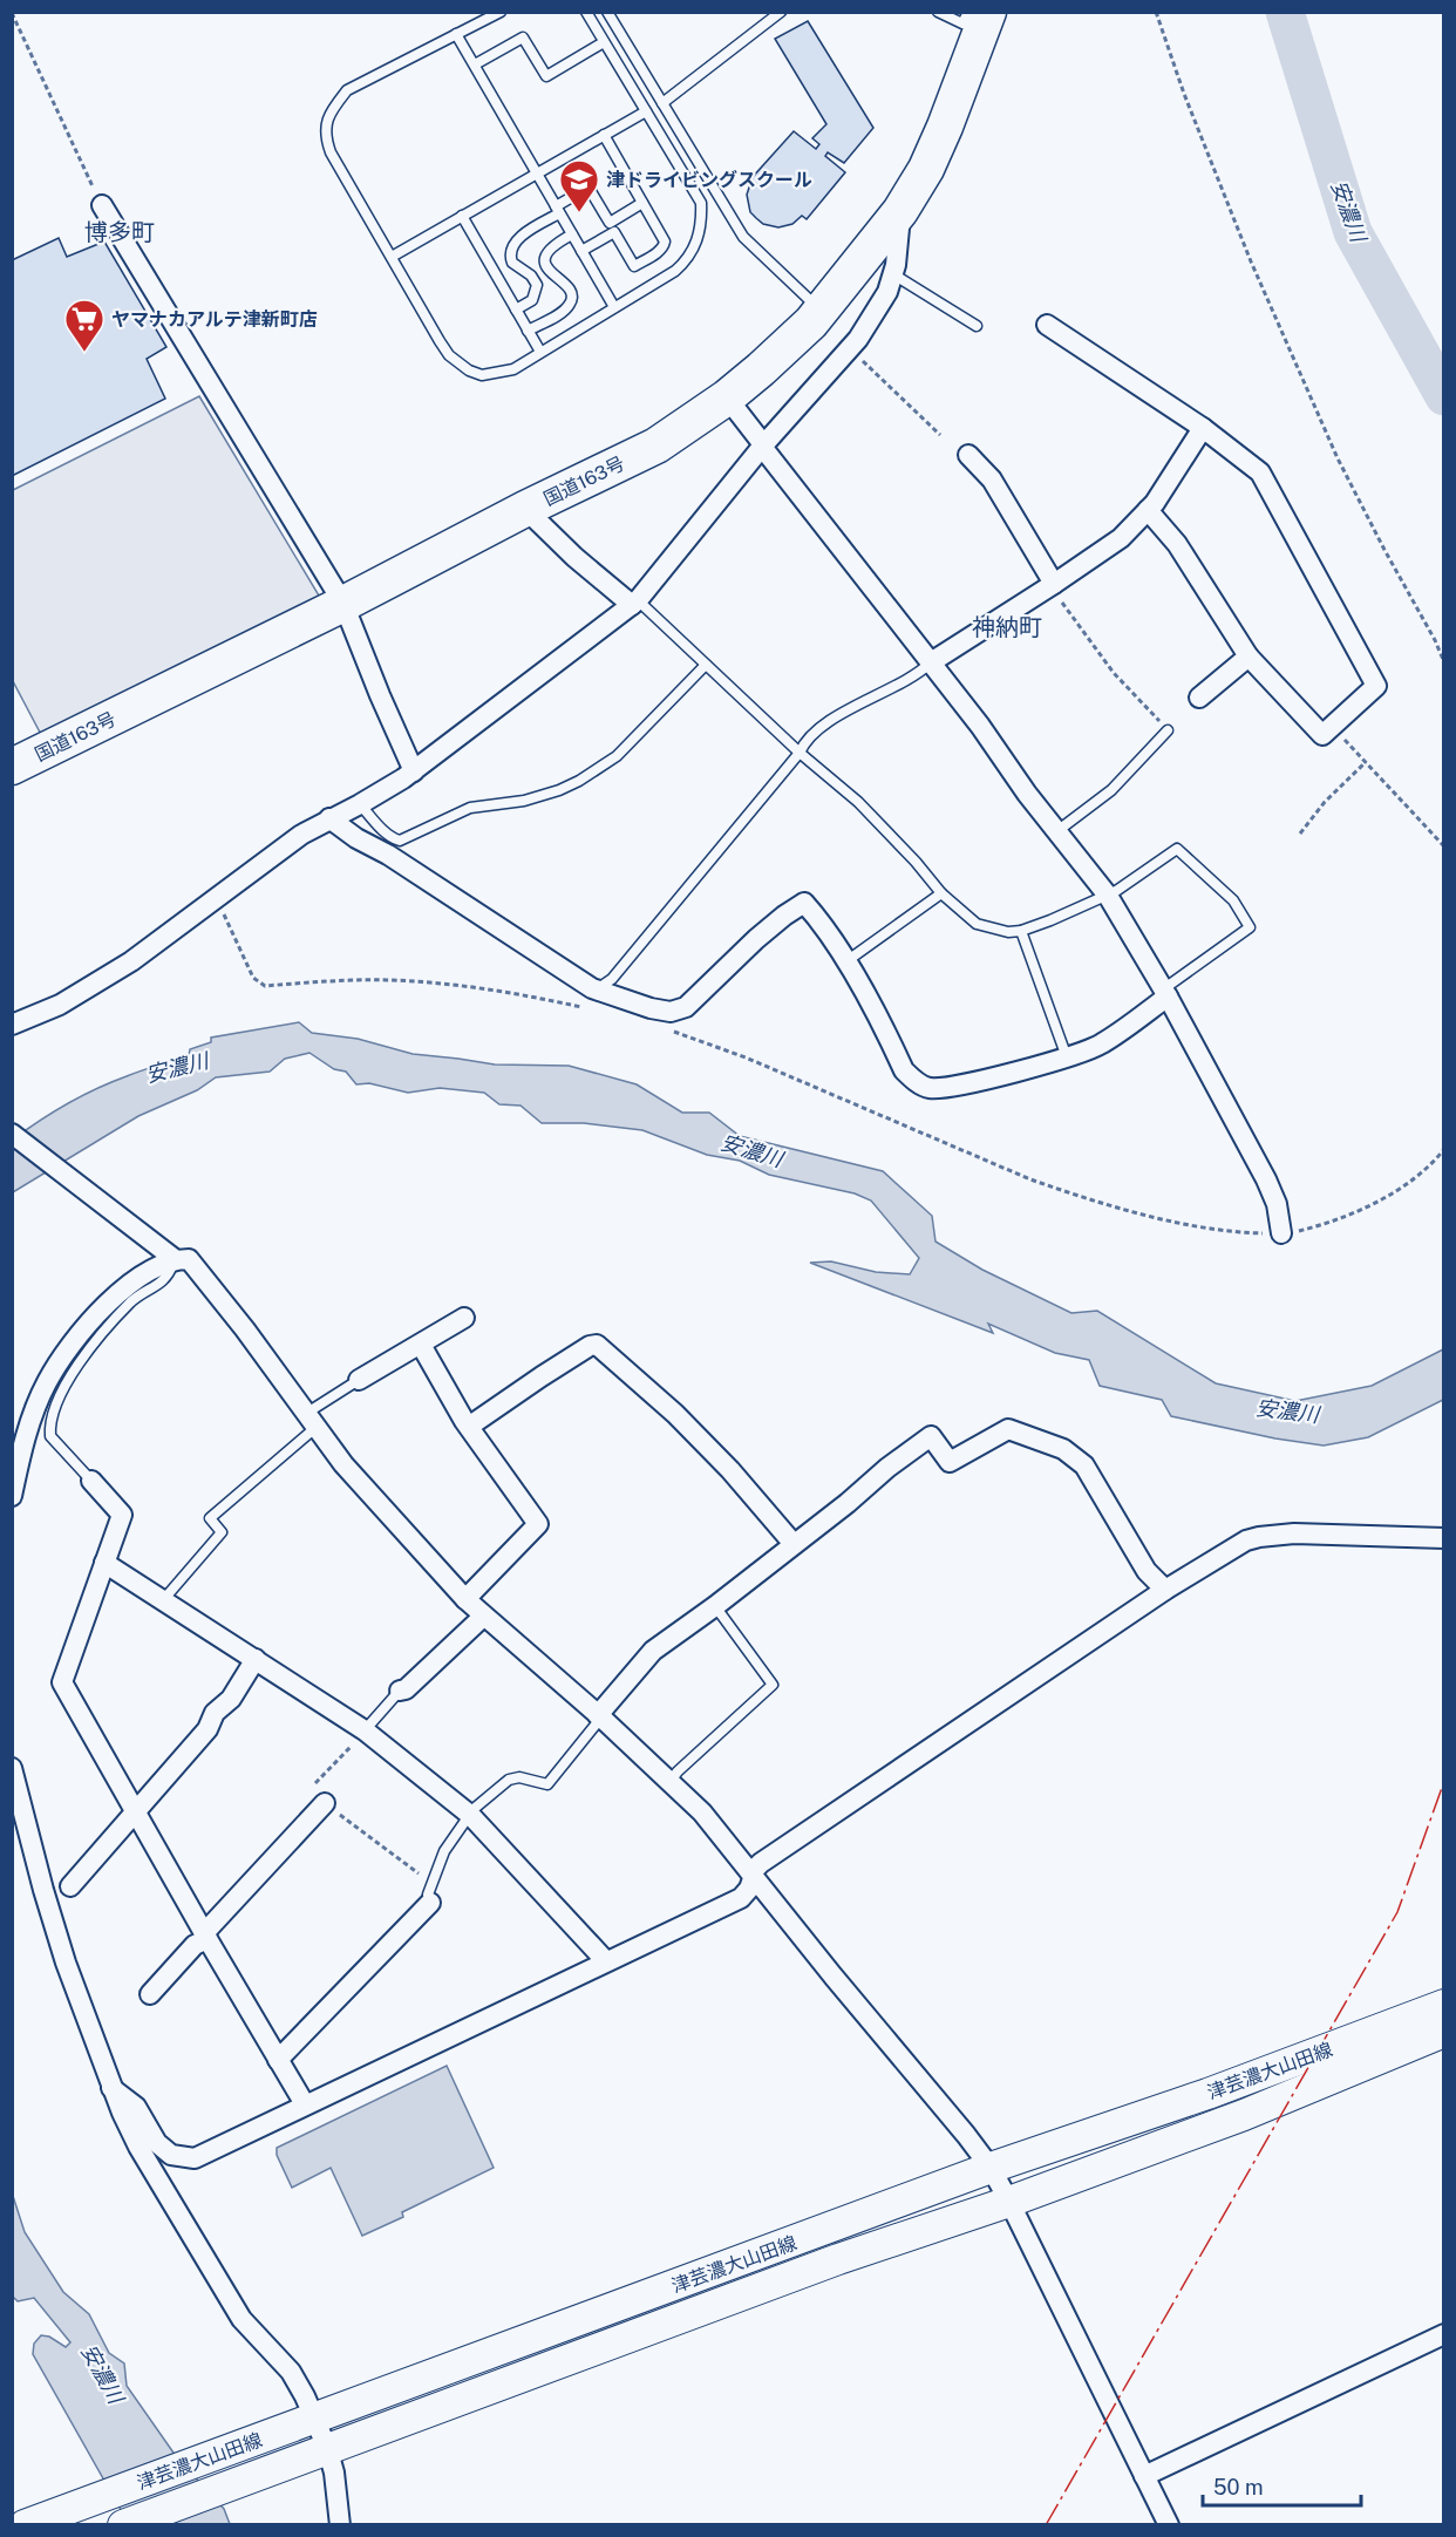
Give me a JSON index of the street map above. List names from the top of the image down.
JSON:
{
  "streets": {
    "highway": ["国道163号"],
    "main road": ["津芸濃大山田線"]
  },
  "districts": ["博多町", "神納町"],
  "water": ["安濃川"],
  "places": {
    "school or university": ["津ドライビングスクール"],
    "supermarket": ["ヤマナカアルテ津新町店"]
  },
  "scale_bar": "50 m"
}
